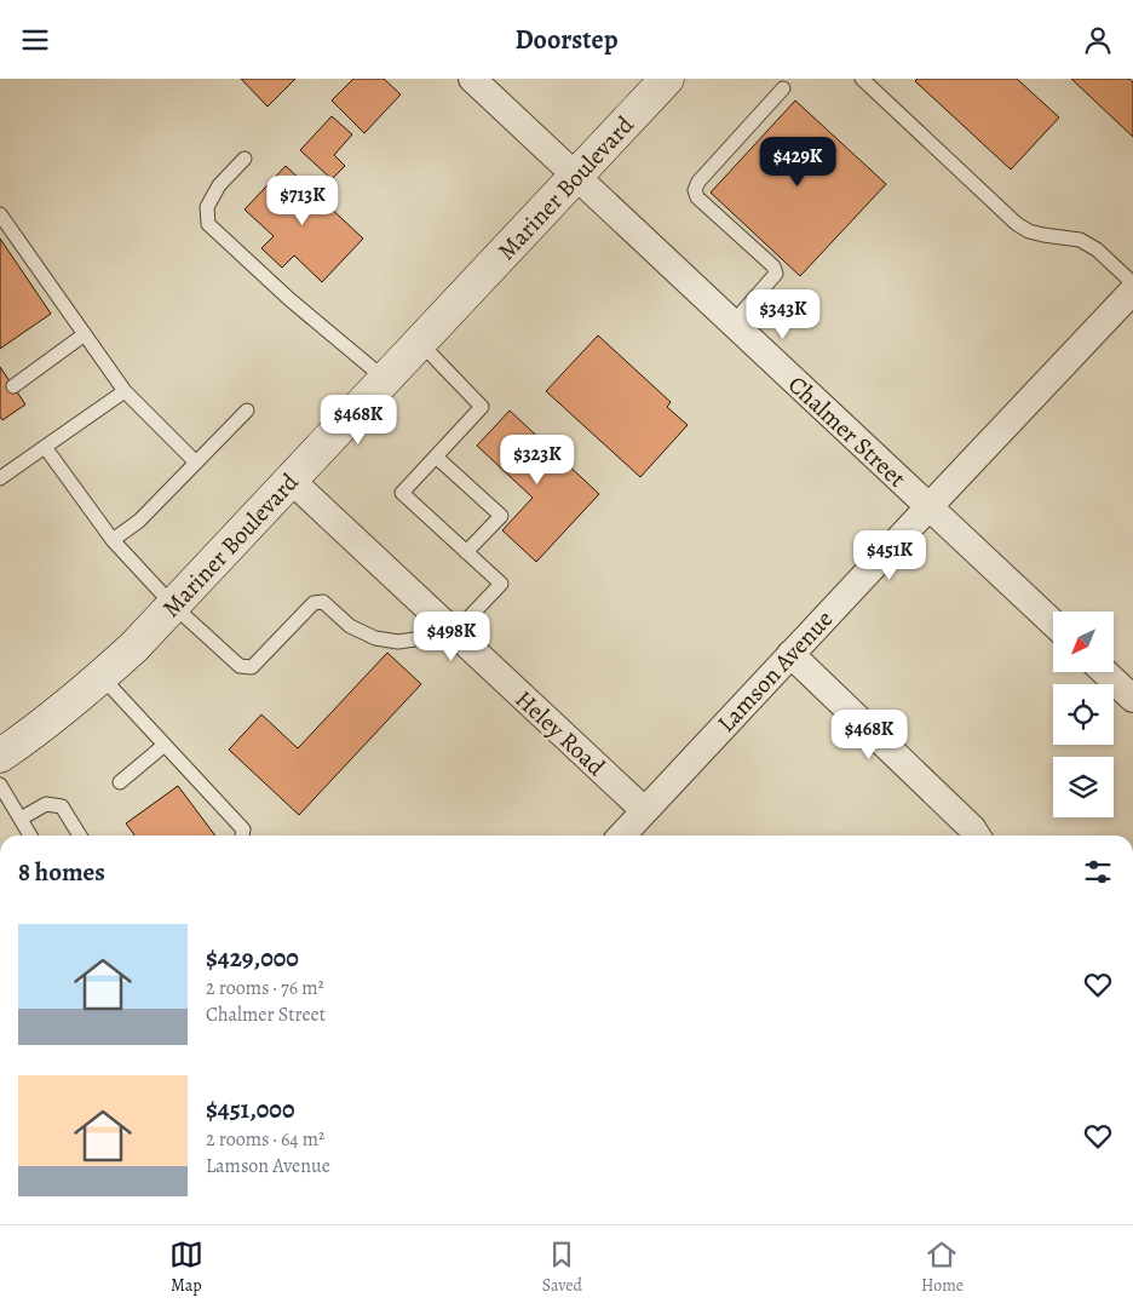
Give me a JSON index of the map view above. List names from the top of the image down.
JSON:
{
  "streets": {
    "main road": ["Mariner Boulevard"],
    "street": ["Chalmer Street", "Lamson Avenue", "Heley Road"]
  },
  "crossings": [
    ["Mariner Boulevard", "Chalmer Street"],
    ["Mariner Boulevard", "Heley Road"],
    ["Chalmer Street", "Lamson Avenue"],
    ["Lamson Avenue", "Heley Road"]
  ],
  "north": "bottom left",
  "page": {
    "header": "Doorstep",
    "price": [
      "$429K",
      "$713K",
      "$343K",
      "$468K",
      "$323K",
      "$451K",
      "$498K",
      "$468K"
    ],
    "heading": "8 homes",
    "list": [
      {
        "name": "$429,000",
        "note": "2 rooms · 76 m² · Chalmer Street"
      },
      {
        "name": "$451,000",
        "note": "2 rooms · 64 m² · Lamson Avenue"
      }
    ],
    "tabs": ["Map", "Saved", "Home"]
  }
}
